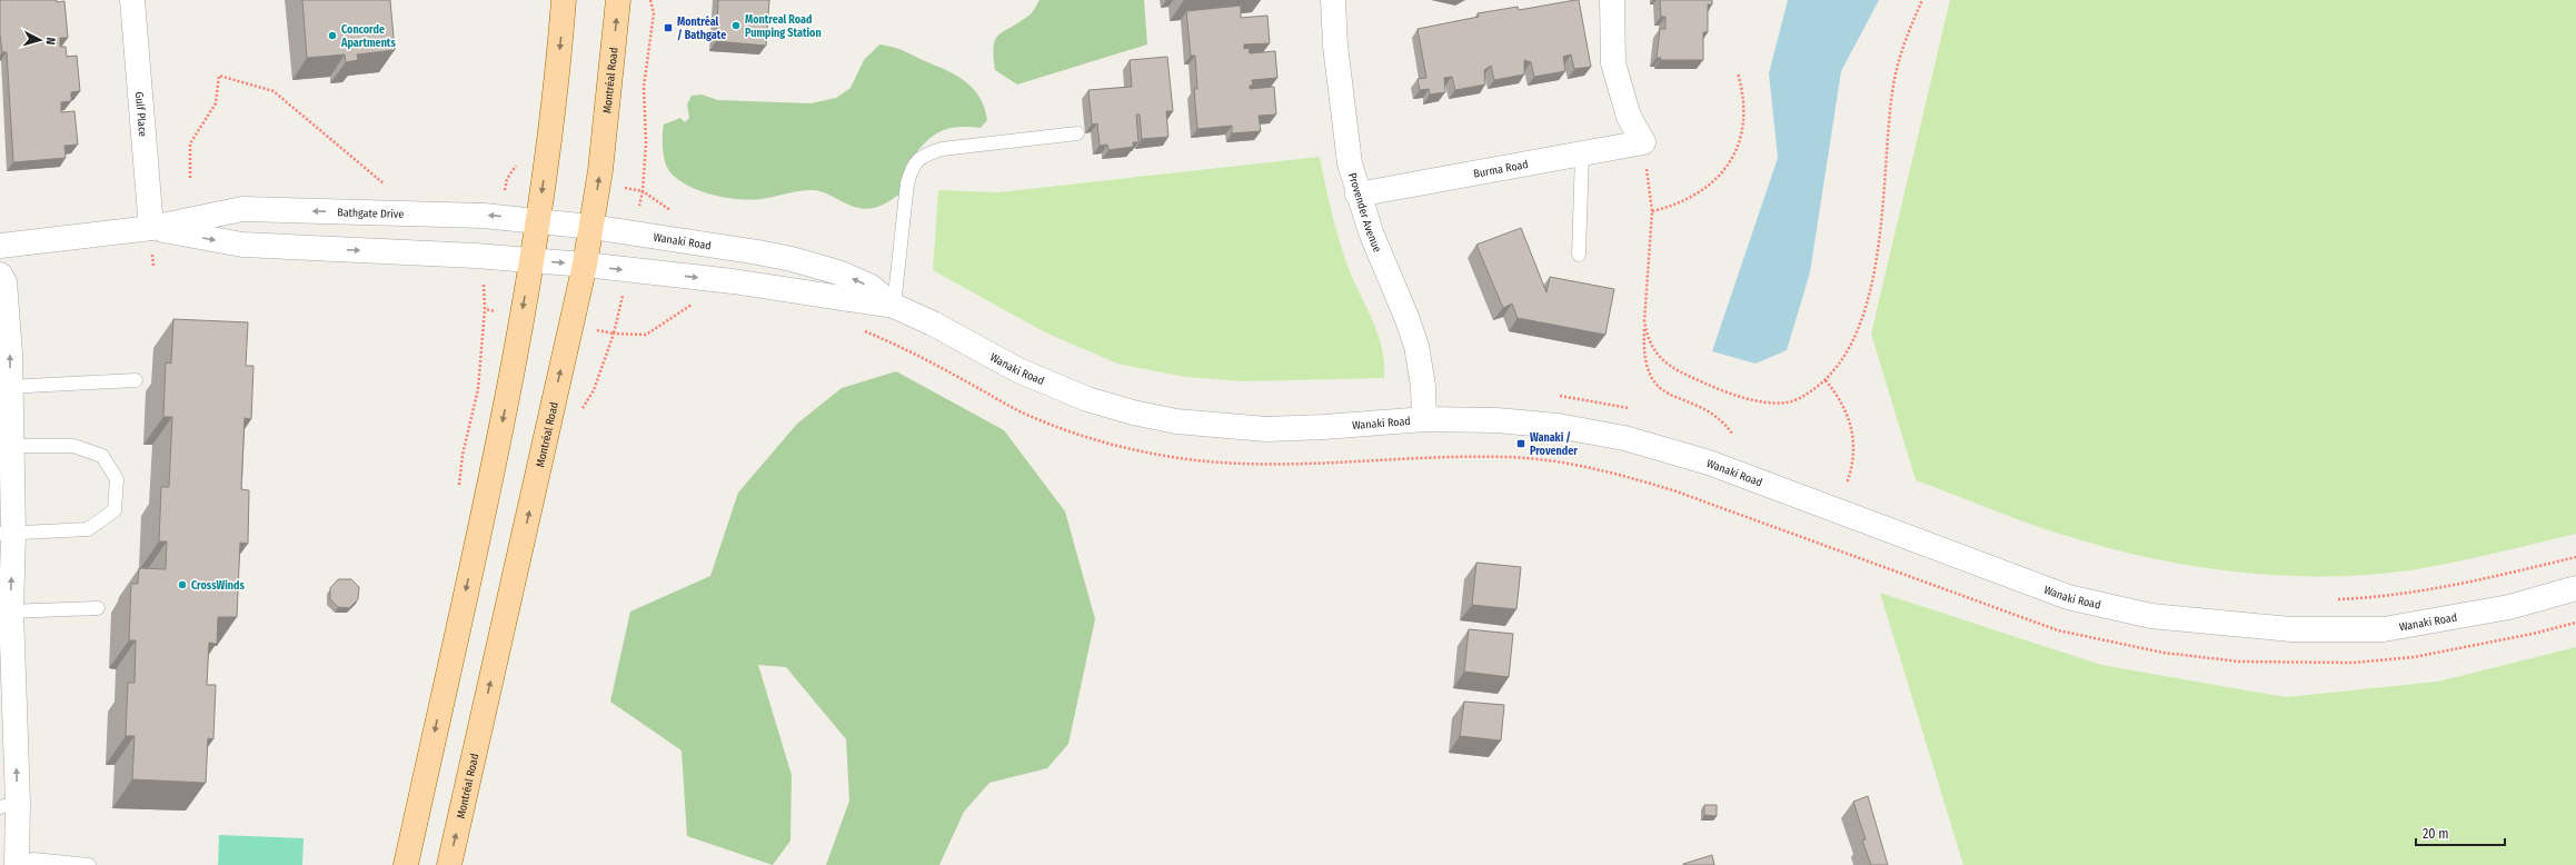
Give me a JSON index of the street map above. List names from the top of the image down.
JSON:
{
  "streets": {
    "main road": ["Montréal Road"],
    "street": [
      "Gulf Place",
      "Burma Road",
      "Bathgate Drive",
      "Provender Avenue",
      "Wanaki Road"
    ]
  },
  "crossings": [
    ["Montréal Road", "Bathgate Drive"],
    ["Montréal Road", "Wanaki Road"],
    ["Gulf Place", "Bathgate Drive"],
    ["Burma Road", "Provender Avenue"],
    ["Bathgate Drive", "Wanaki Road"],
    ["Provender Avenue", "Wanaki Road"]
  ],
  "places": {
    "other": ["Montreal Road Pumping Station", "Concorde Apartments", "CrossWinds"],
    "transit": ["Montréal / Bathgate", "Wanaki / Provender"]
  },
  "scale_bar": "20 m",
  "north": "right"
}
